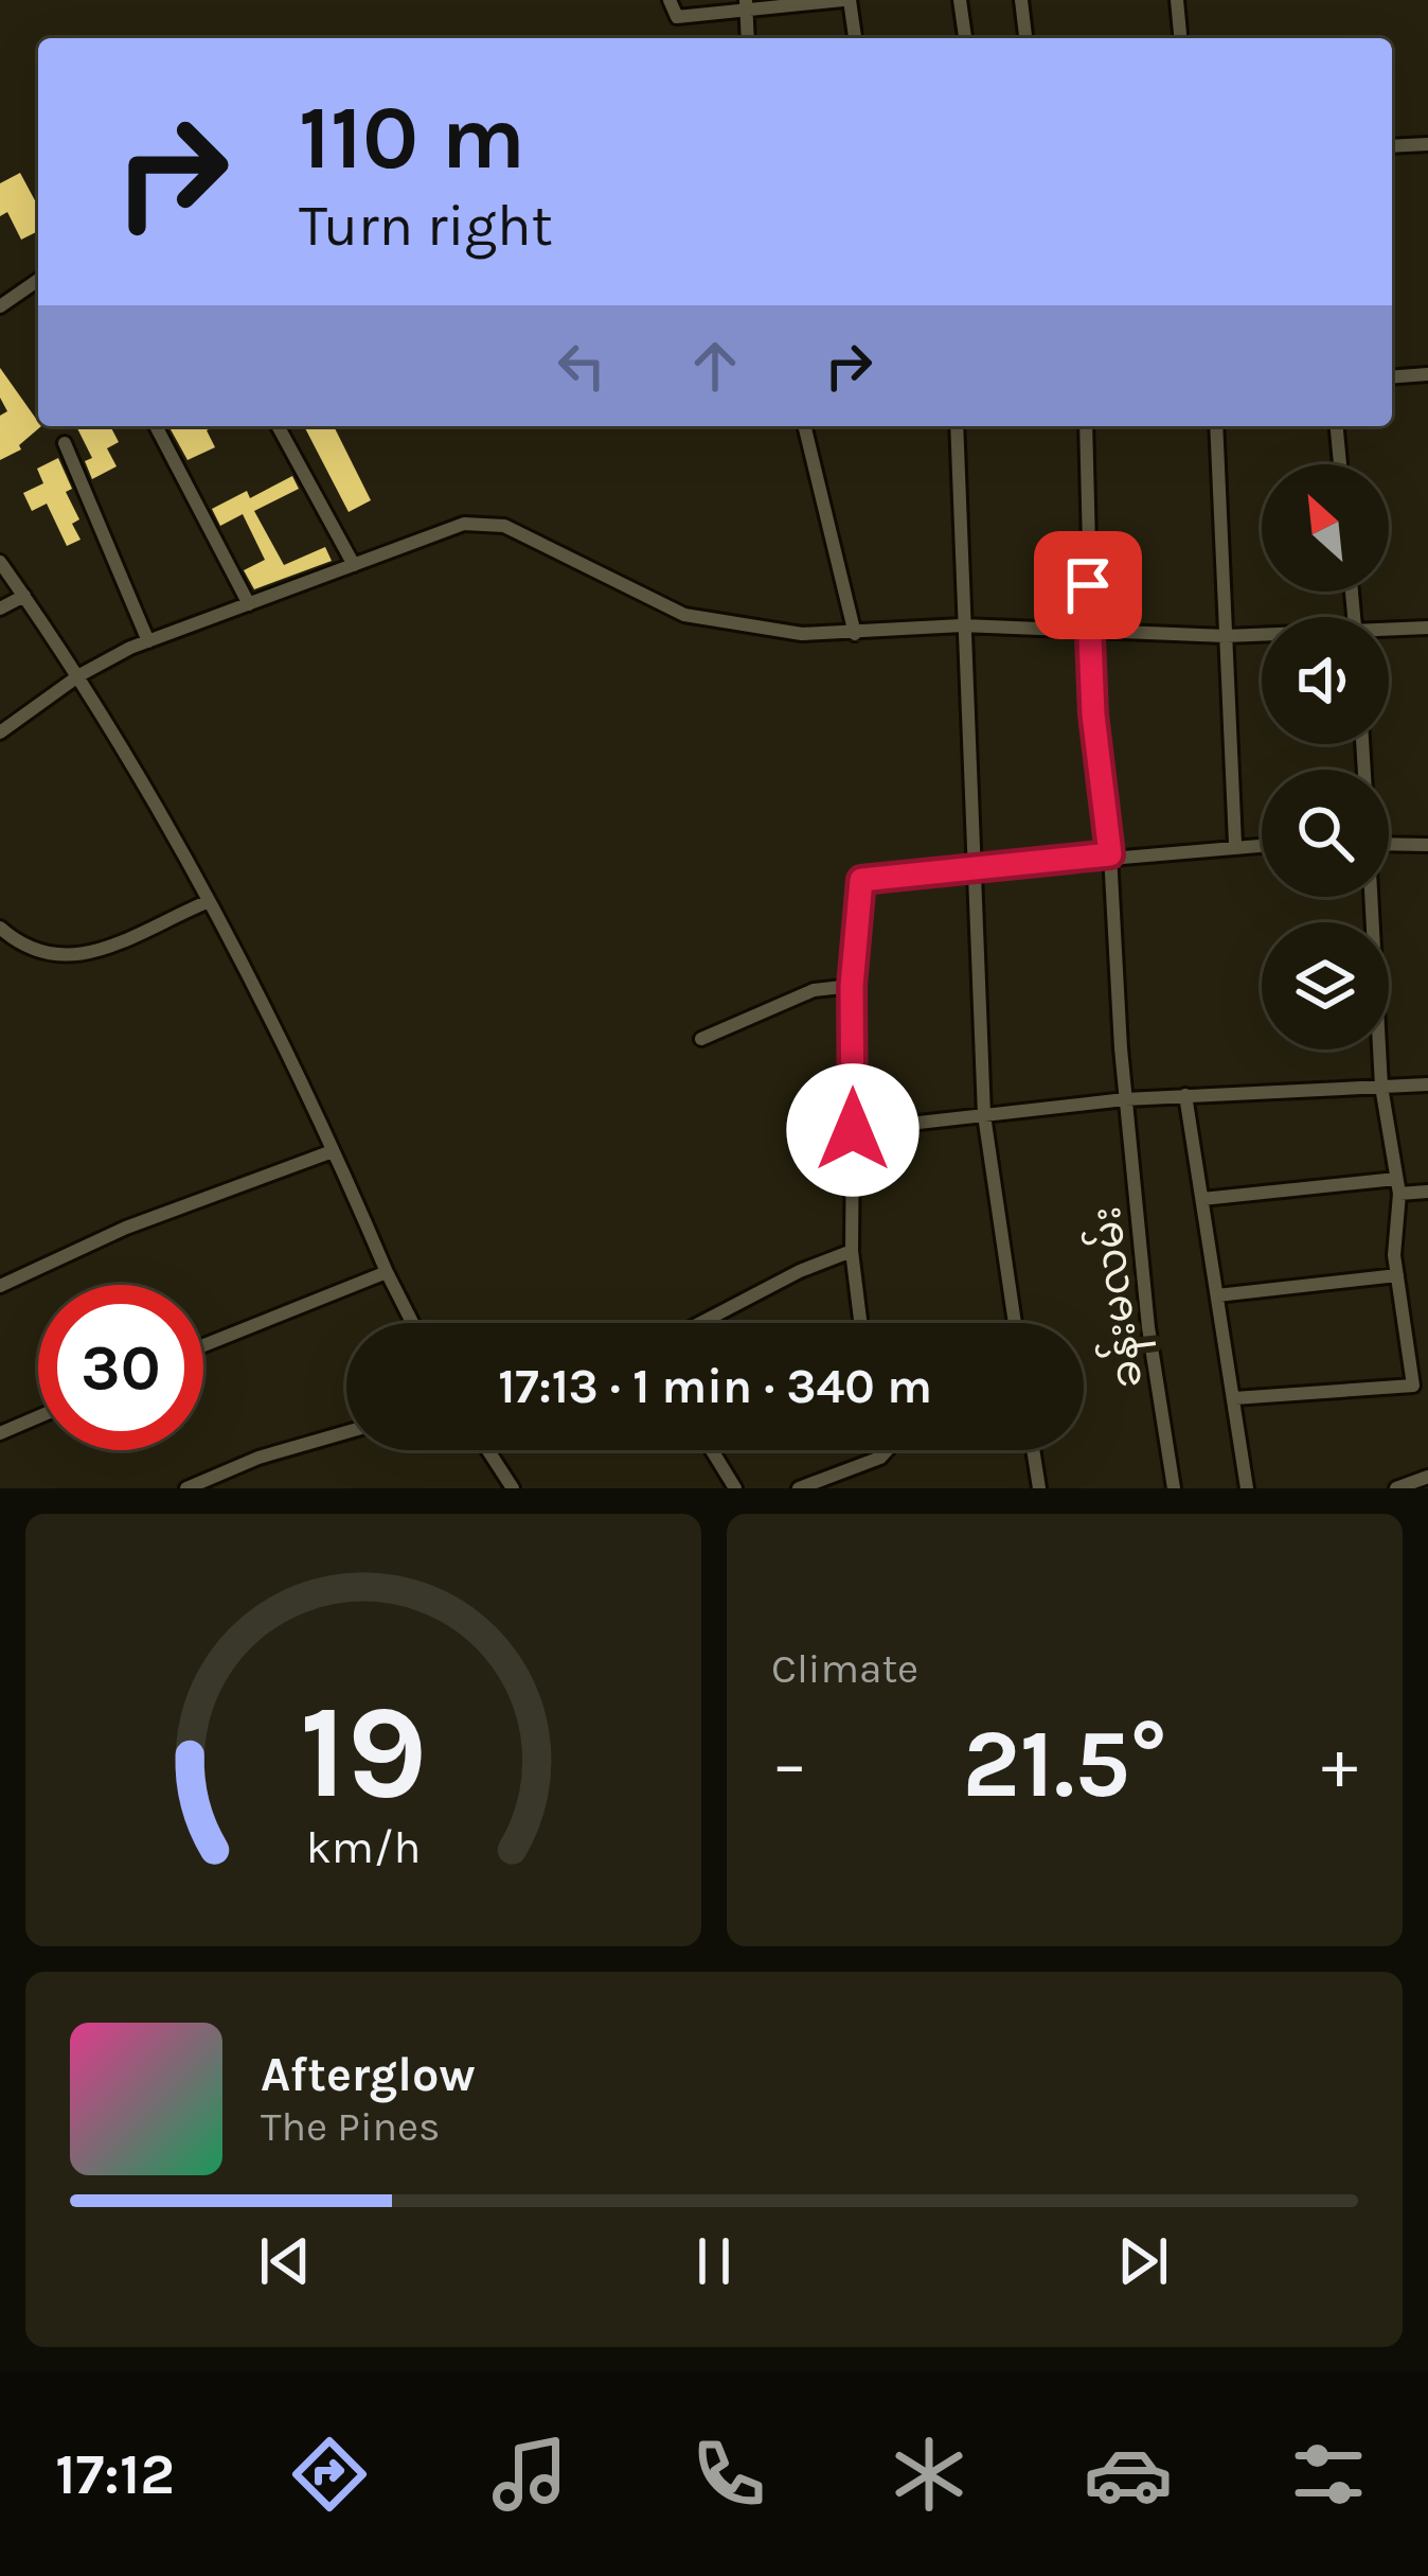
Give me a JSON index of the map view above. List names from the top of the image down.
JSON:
{
  "streets": {
    "street": ["ခန်းမလမ်း"]
  },
  "north": "top left",
  "page": {
    "turn": ["110 m", "Turn right"],
    "limit": "30",
    "trip": "17:13 · 1 min · 340 m",
    "tile": "Climate",
    "heat": ["−", "21.5°", "+"],
    "song": ["Afterglow", "The Pines"],
    "tabs": "17:12",
    "gauge": ["19", "km/h"]
  }
}
